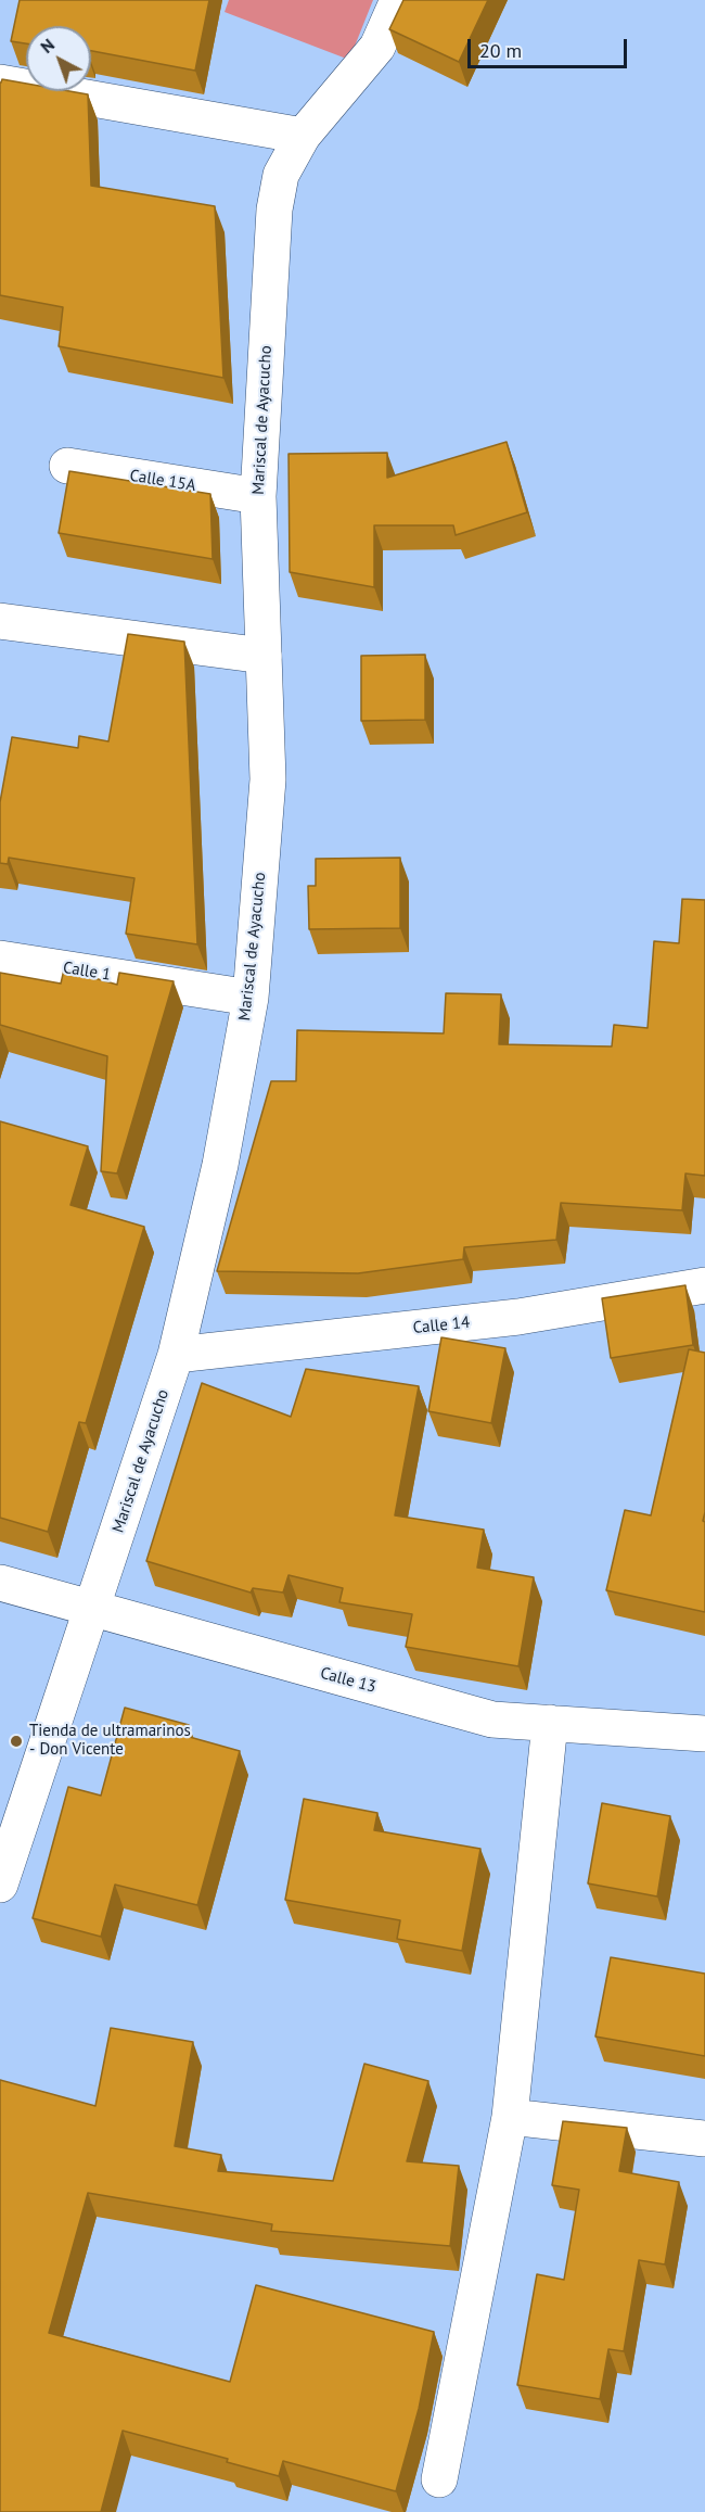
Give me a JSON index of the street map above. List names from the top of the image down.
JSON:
{
  "streets": {
    "street": [
      "Mariscal de Ayacucho",
      "Calle 15A",
      "Calle 1",
      "Calle 14",
      "Calle 13"
    ]
  },
  "crossings": [
    ["Mariscal de Ayacucho", "Calle 15A"],
    ["Mariscal de Ayacucho", "Calle 1"],
    ["Mariscal de Ayacucho", "Calle 14"],
    ["Mariscal de Ayacucho", "Calle 13"]
  ],
  "places": ["Tienda de ultramarinos - Don Vicente"],
  "scale_bar": "20 m",
  "north": "top left"
}
